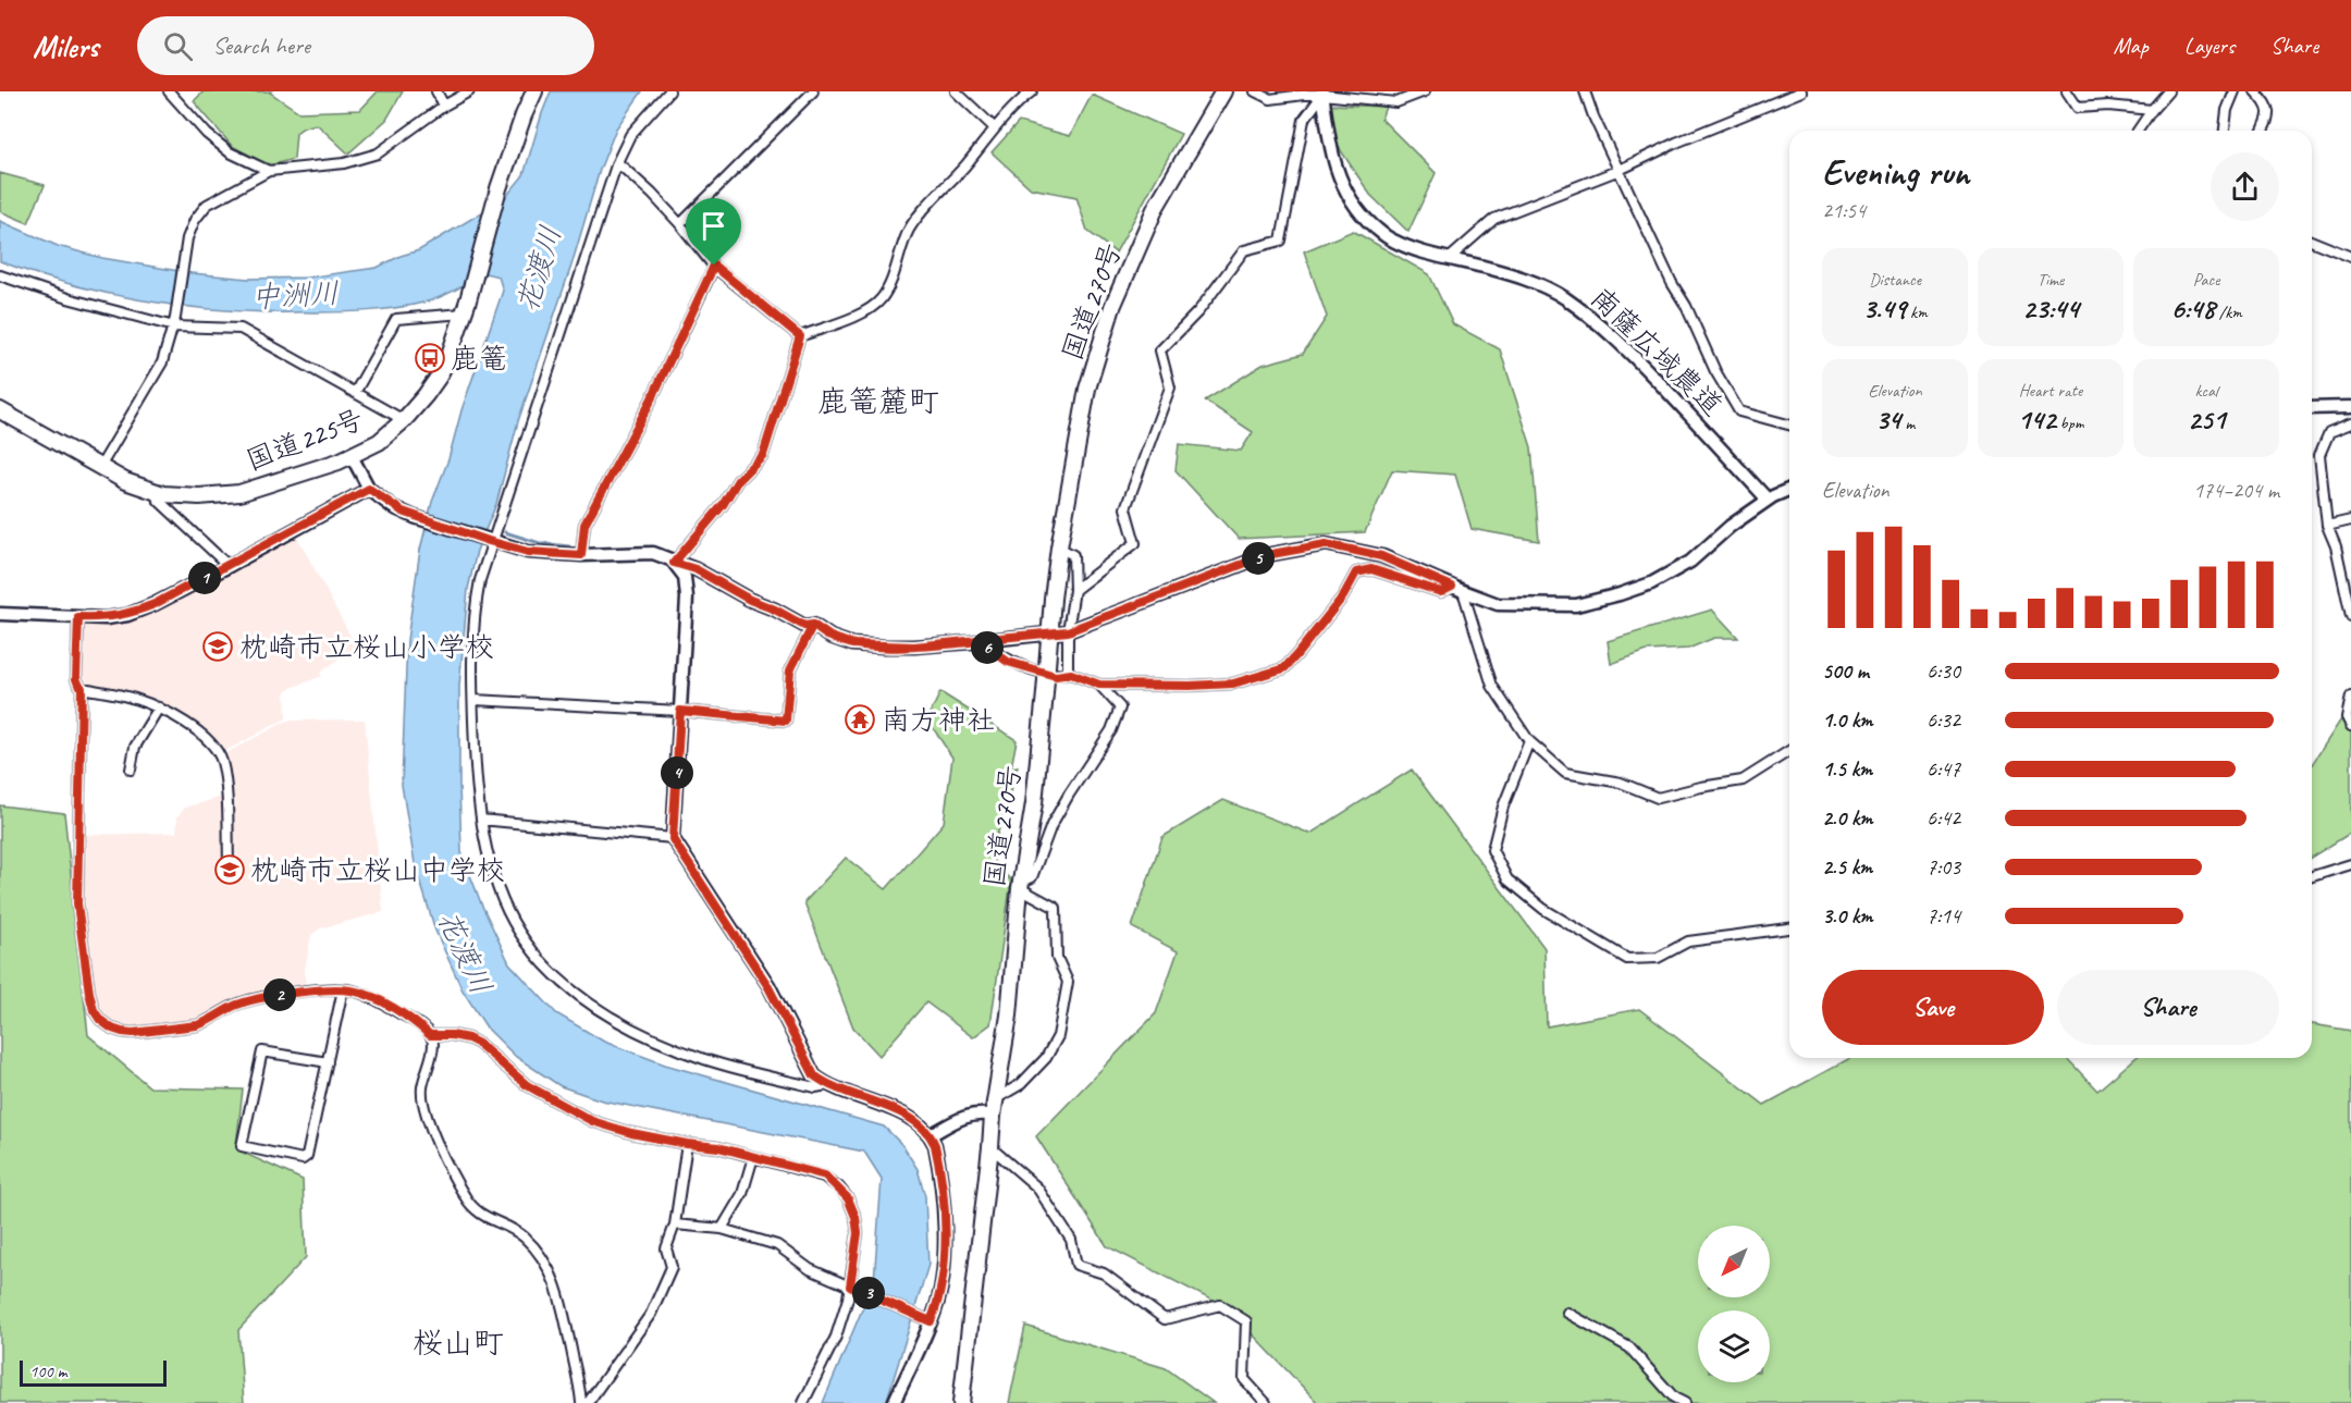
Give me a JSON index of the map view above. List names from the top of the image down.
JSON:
{
  "streets": {
    "highway": ["国道270号", "国道225号"],
    "street": ["南薩広域農道"]
  },
  "districts": ["鹿篭麓町", "桜山町"],
  "water": ["花渡川", "中洲川"],
  "places": {
    "bus stop": ["鹿篭"],
    "school or university": ["枕崎市立桜山小学校", "枕崎市立桜山中学校"],
    "temple": ["南方神社"]
  },
  "scale_bar": "100 m",
  "north": "bottom left",
  "page": {
    "header": "Milers",
    "search": "Search here",
    "nav": ["Map", "Layers", "Share"],
    "heading": ["Evening run", "21:54"],
    "stats": [
      ["Distance", "3.49 km"],
      ["Time", "23:44"],
      ["Pace", "6:48 /km"],
      ["Elevation", "34 m"],
      ["Heart rate", "142 bpm"],
      ["kcal", "251"]
    ],
    "chart": ["Elevation", "174–204 m"],
    "pins": [
      "5",
      "1",
      "6",
      "4",
      "2",
      "3"
    ],
    "list": [
      {
        "name": "500 m",
        "note": "6:30"
      },
      {
        "name": "1.0 km",
        "note": "6:32"
      },
      {
        "name": "1.5 km",
        "note": "6:47"
      },
      {
        "name": "2.0 km",
        "note": "6:42"
      },
      {
        "name": "2.5 km",
        "note": "7:03"
      },
      {
        "name": "3.0 km",
        "note": "7:14"
      }
    ],
    "buttons": ["Save", "Share"],
    "scale": "100 m"
  }
}
